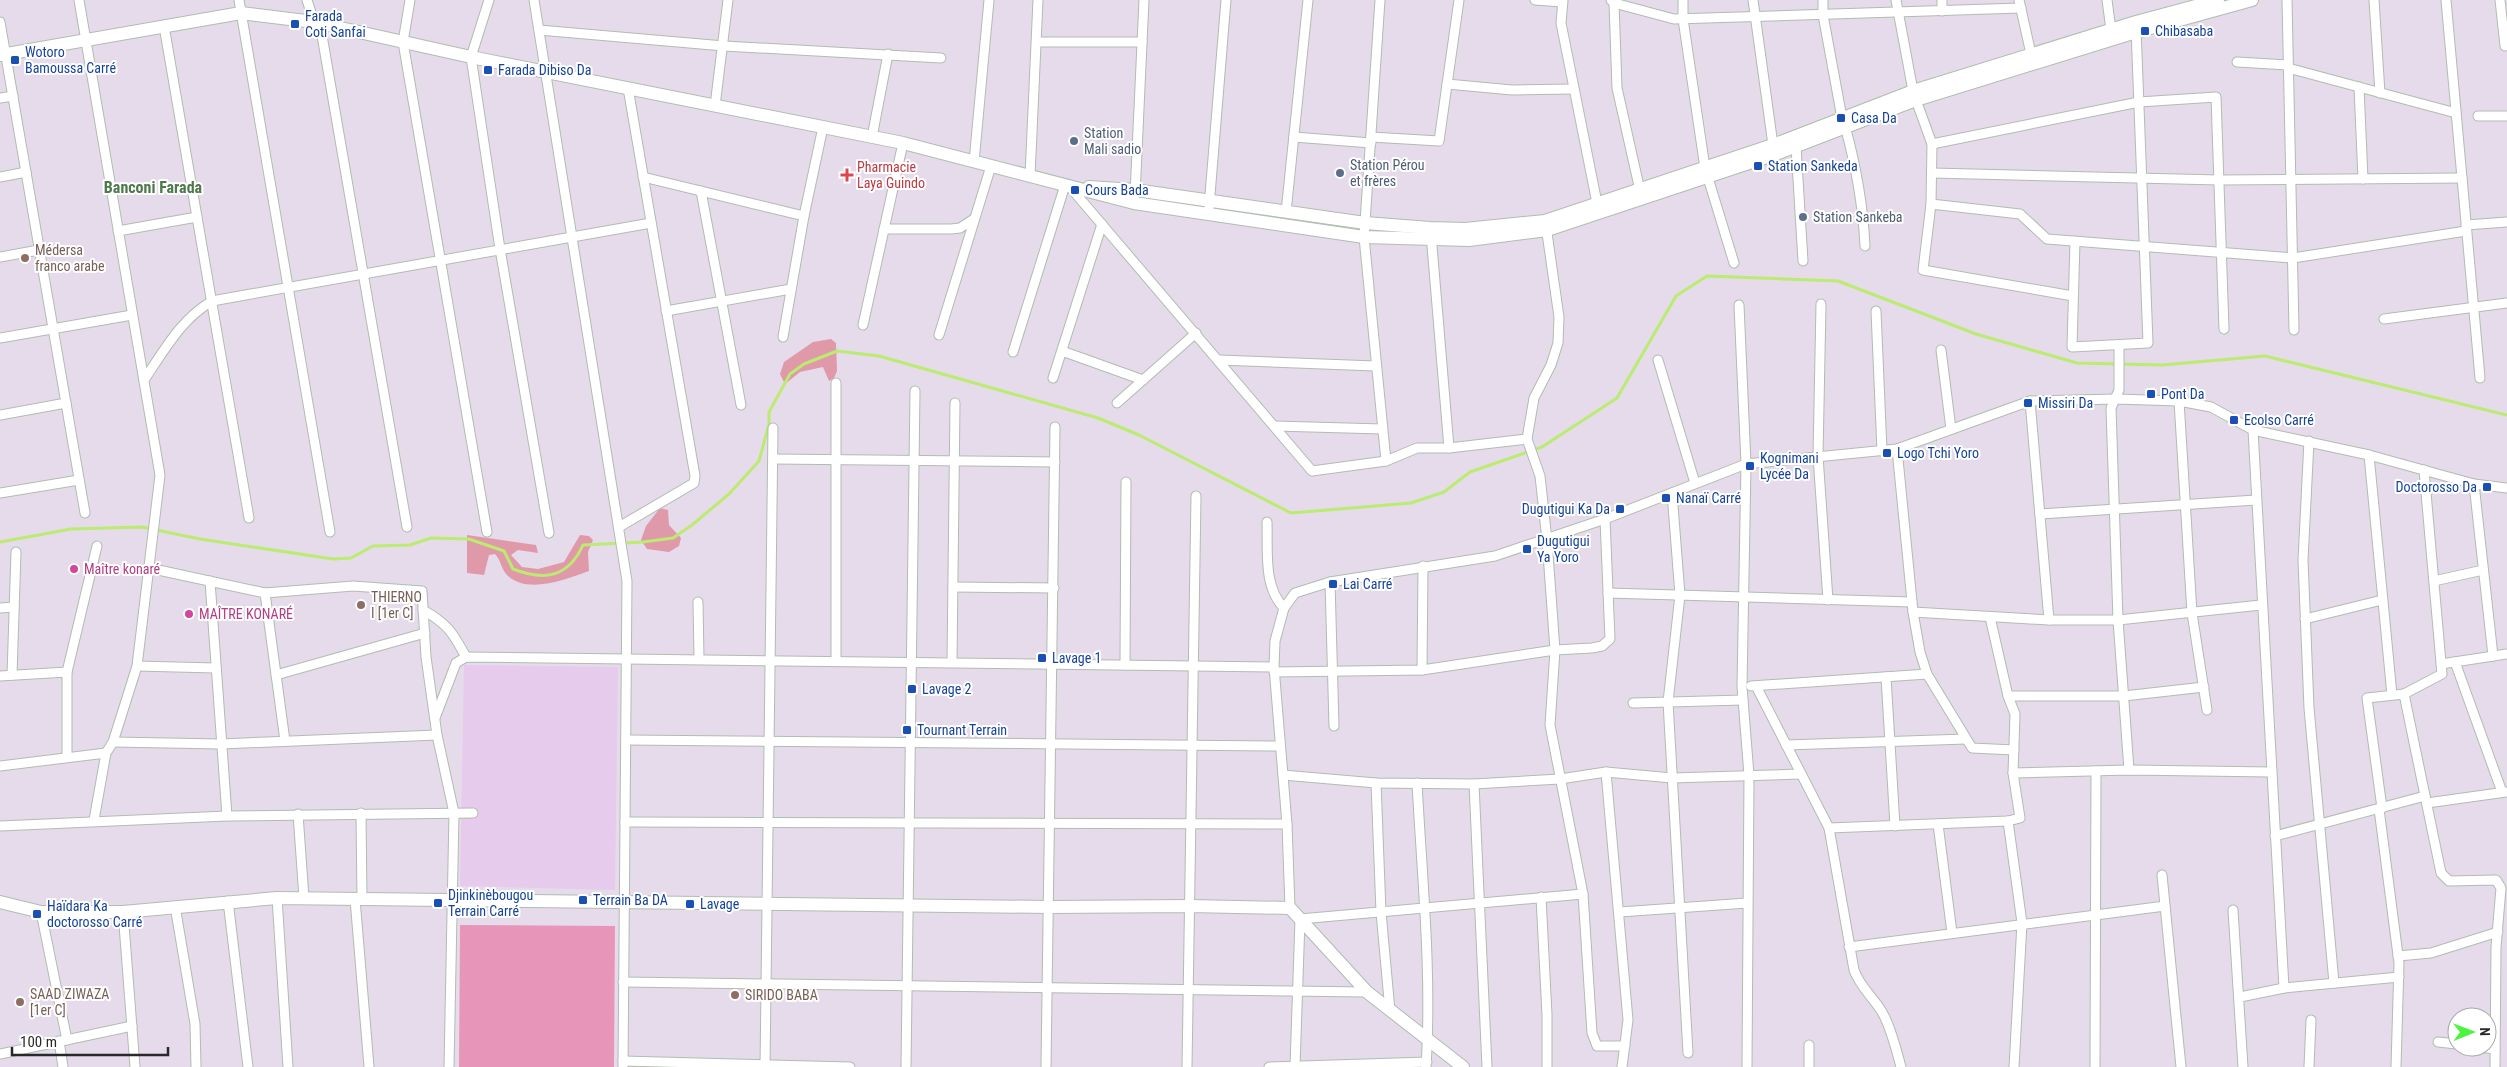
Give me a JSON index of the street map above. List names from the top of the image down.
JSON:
{
  "districts": ["Banconi Farada"],
  "places": {
    "transit": [
      "Farada Coti Sanfai",
      "Chibasaba",
      "Wotoro Bamoussa Carré",
      "Farada Dibiso Da",
      "Casa Da",
      "Station Sankeda",
      "Cours Bada",
      "Pont Da",
      "Missiri Da",
      "Ecolso Carré",
      "Logo Tchi Yoro",
      "Kognimani Lycée Da",
      "Doctorosso Da",
      "Nanaï Carré",
      "Dugutigui Ka Da",
      "Dugutigui Ya Yoro",
      "Lai Carré",
      "Lavage 1",
      "Lavage 2",
      "Tournant Terrain",
      "Terrain Ba DA",
      "Djinkinèbougou Terrain Carré",
      "Lavage",
      "Haïdara Ka doctorosso Carré"
    ],
    "other": [
      "Station Mali sadio",
      "Station Pérou et frères",
      "Station Sankeba",
      "Médersa franco arabe",
      "Maître konaré",
      "THIERNO I [1er C]",
      "MAÎTRE KONARÉ",
      "SIRIDO BABA",
      "SAAD ZIWAZA [1er C]"
    ],
    "health": ["Pharmacie Laya Guindo"]
  },
  "scale_bar": "100 m",
  "north": "right"
}
